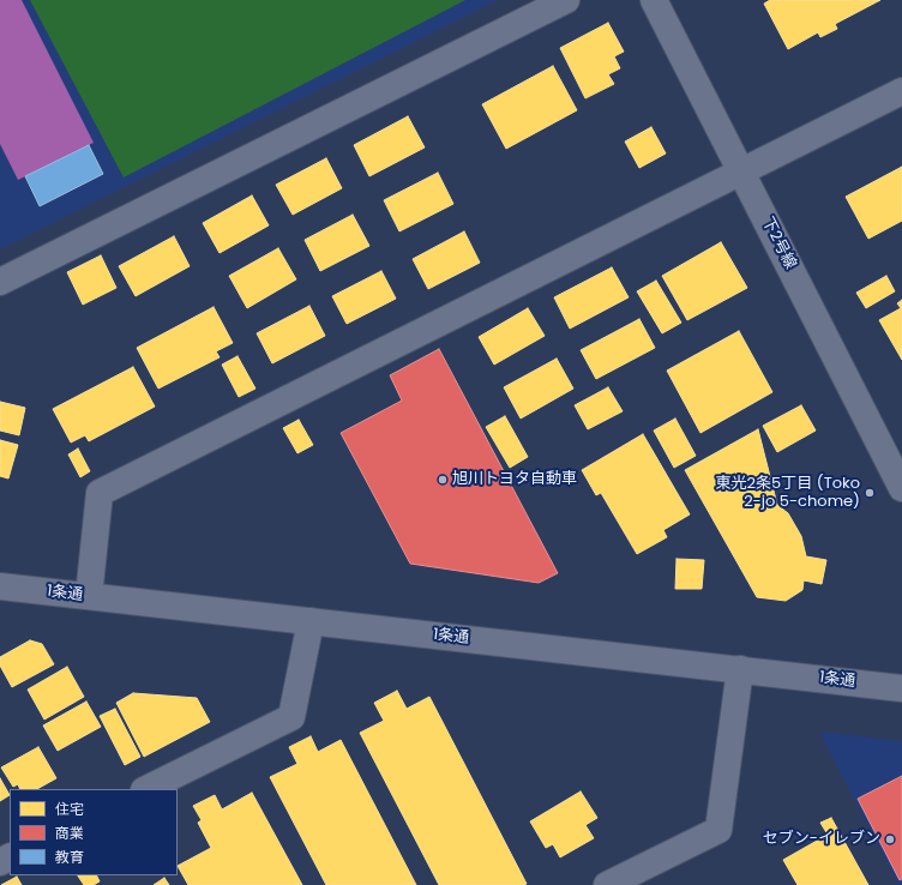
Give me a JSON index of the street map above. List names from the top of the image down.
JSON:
{
  "streets": {
    "street": ["下2号線", "1条通"]
  },
  "places": ["旭川トヨタ自動車", "東光2条5丁目 (Toko 2-jo 5-chome)", "セブン-イレブン"],
  "legend": ["住宅", "商業", "教育"]
}
